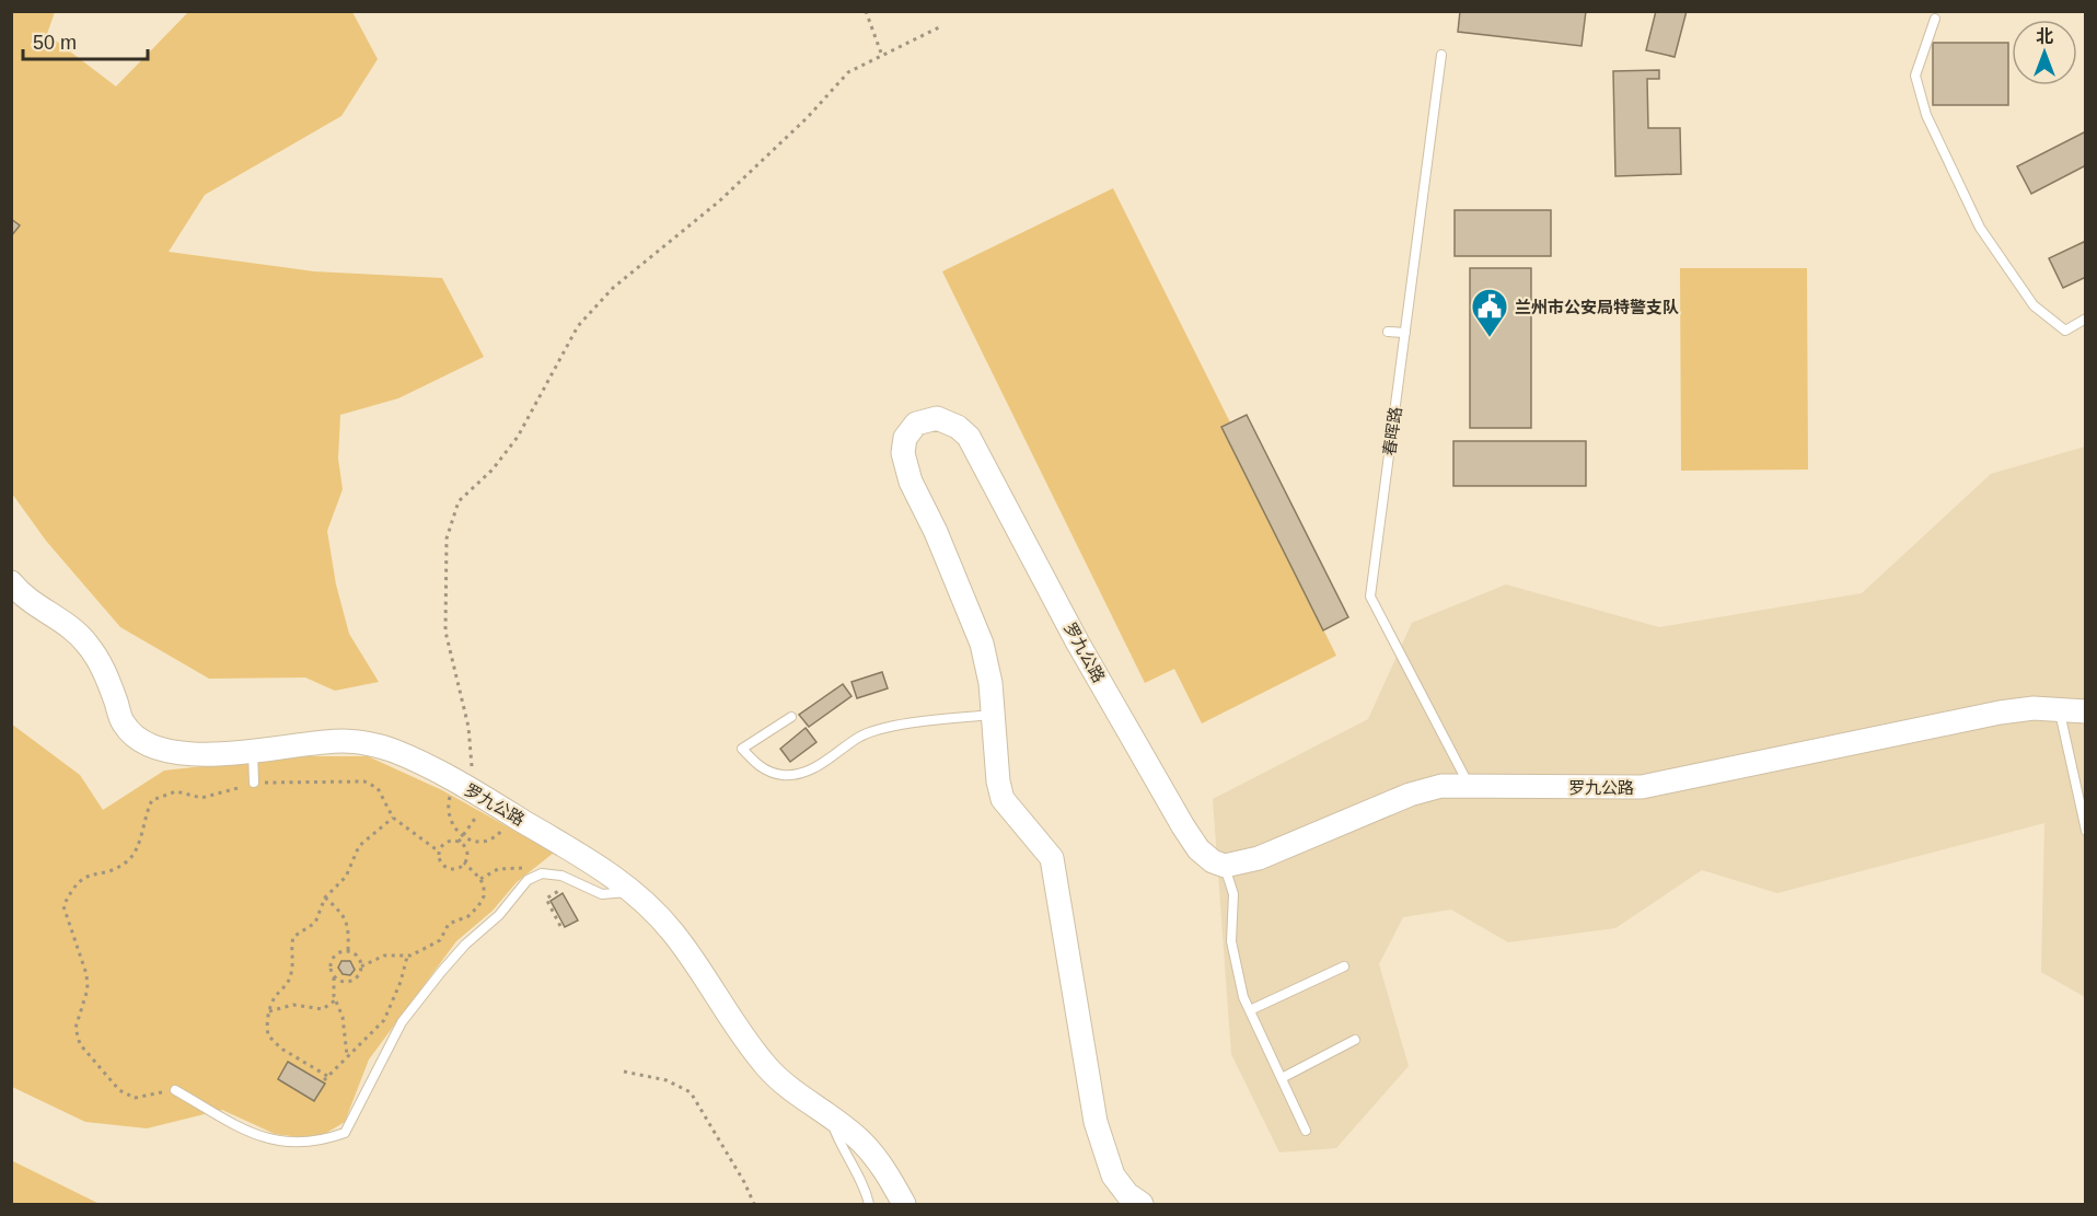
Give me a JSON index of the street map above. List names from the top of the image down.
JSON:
{
  "streets": {
    "street": ["罗九公路"],
    "lane": ["春晖路"]
  },
  "crossings": [
    ["春晖路", "罗九公路"]
  ],
  "places": {
    "public building": ["兰州市公安局特警支队"]
  },
  "scale_bar": "50 m",
  "north": "top"
}
